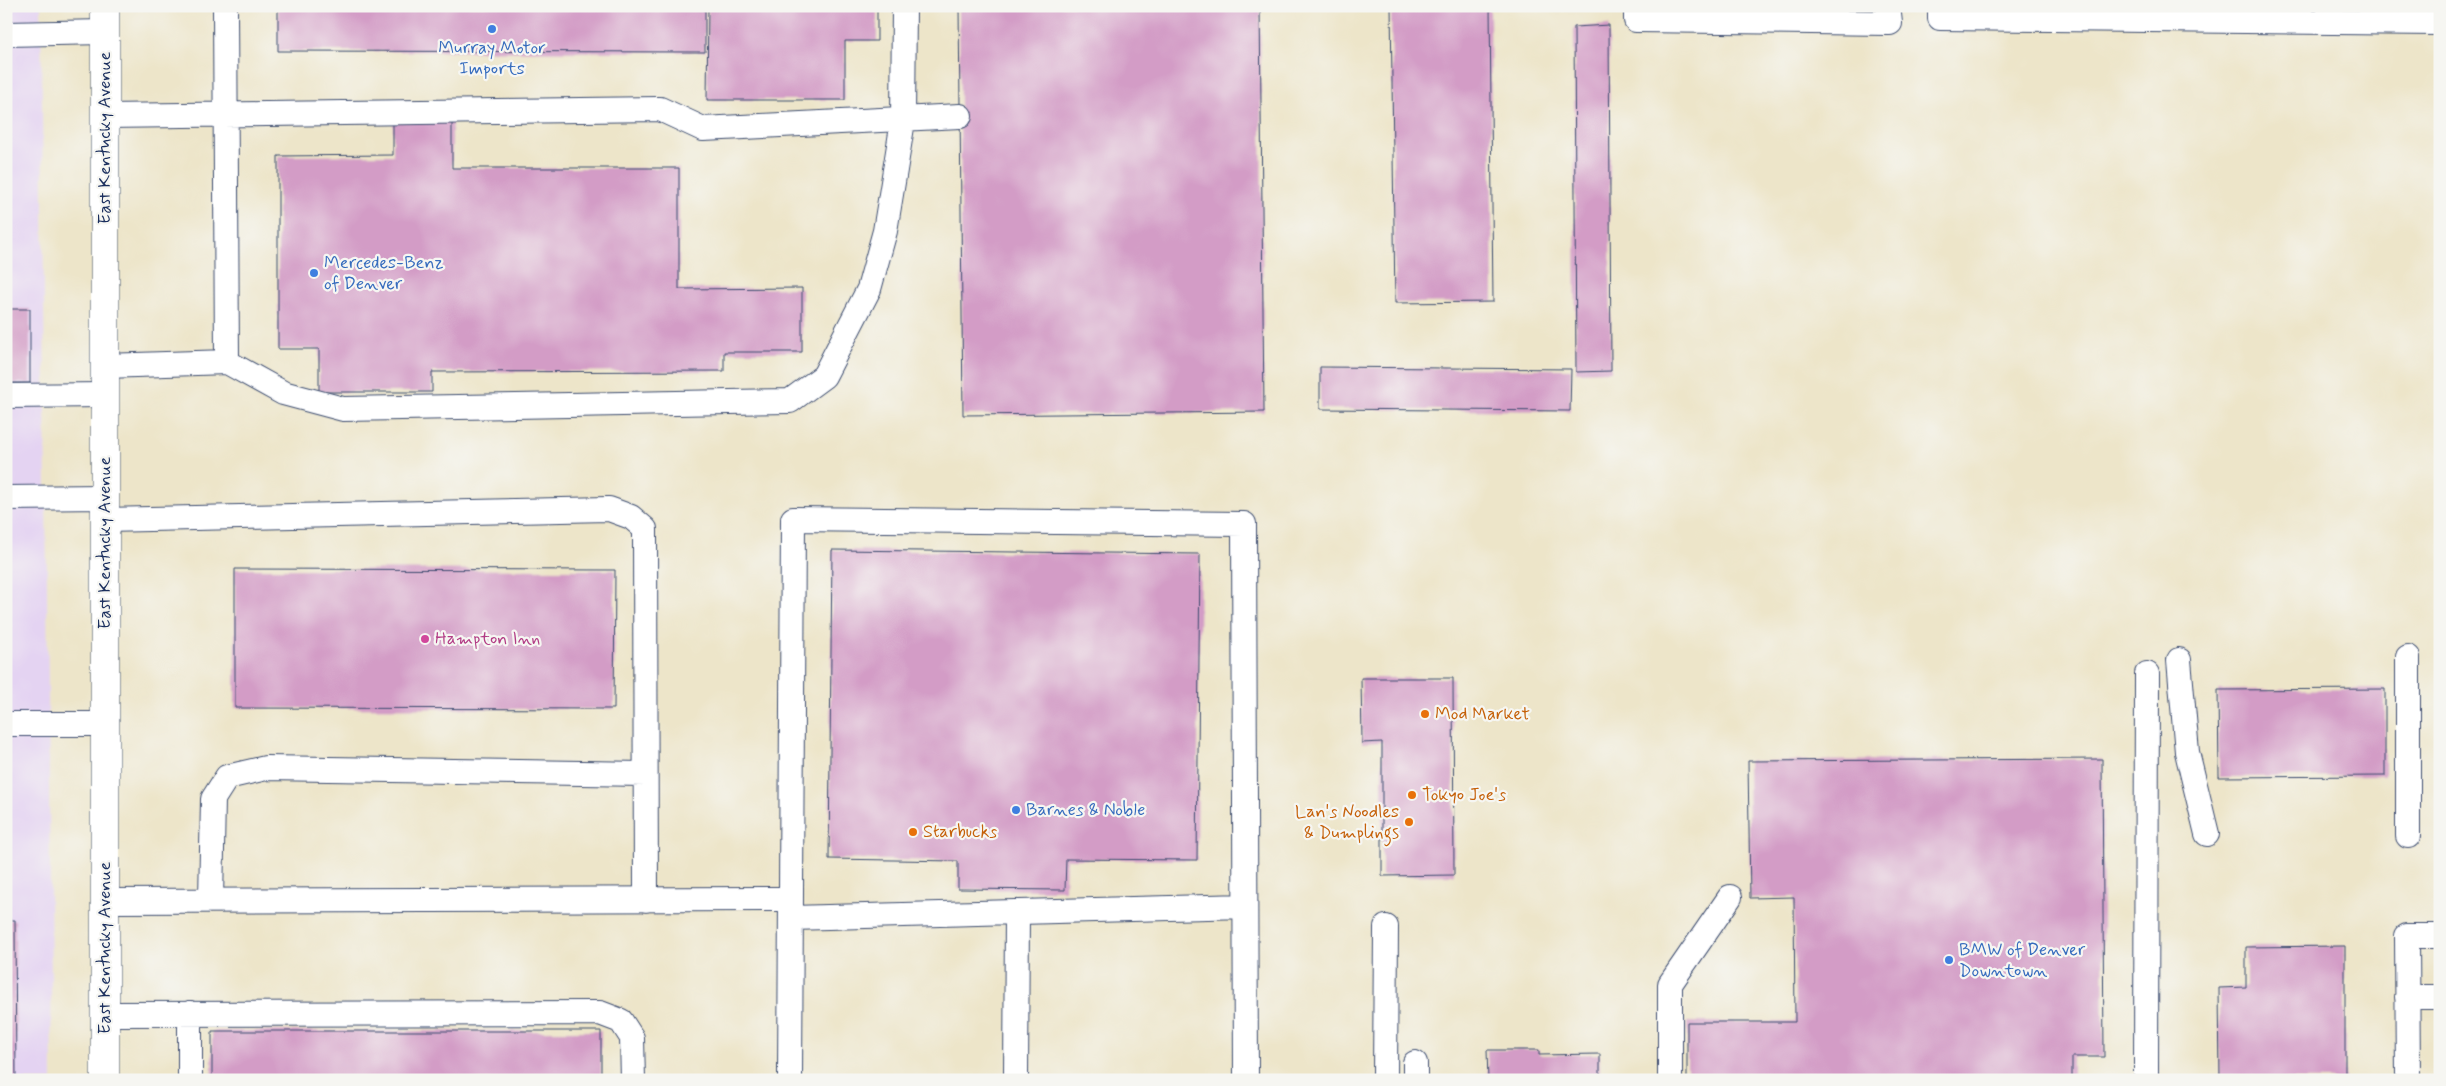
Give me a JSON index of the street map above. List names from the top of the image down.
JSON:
{
  "streets": {
    "street": ["East Kentucky Avenue"]
  },
  "places": [
    "Murray Motor Imports",
    "Mercedes-Benz of Denver",
    "Hampton Inn",
    "Mod Market",
    "Tokyo Joe's",
    "Barnes & Noble",
    "Lan's Noodles & Dumplings",
    "Starbucks",
    "BMW of Denver Downtown"
  ]
}
